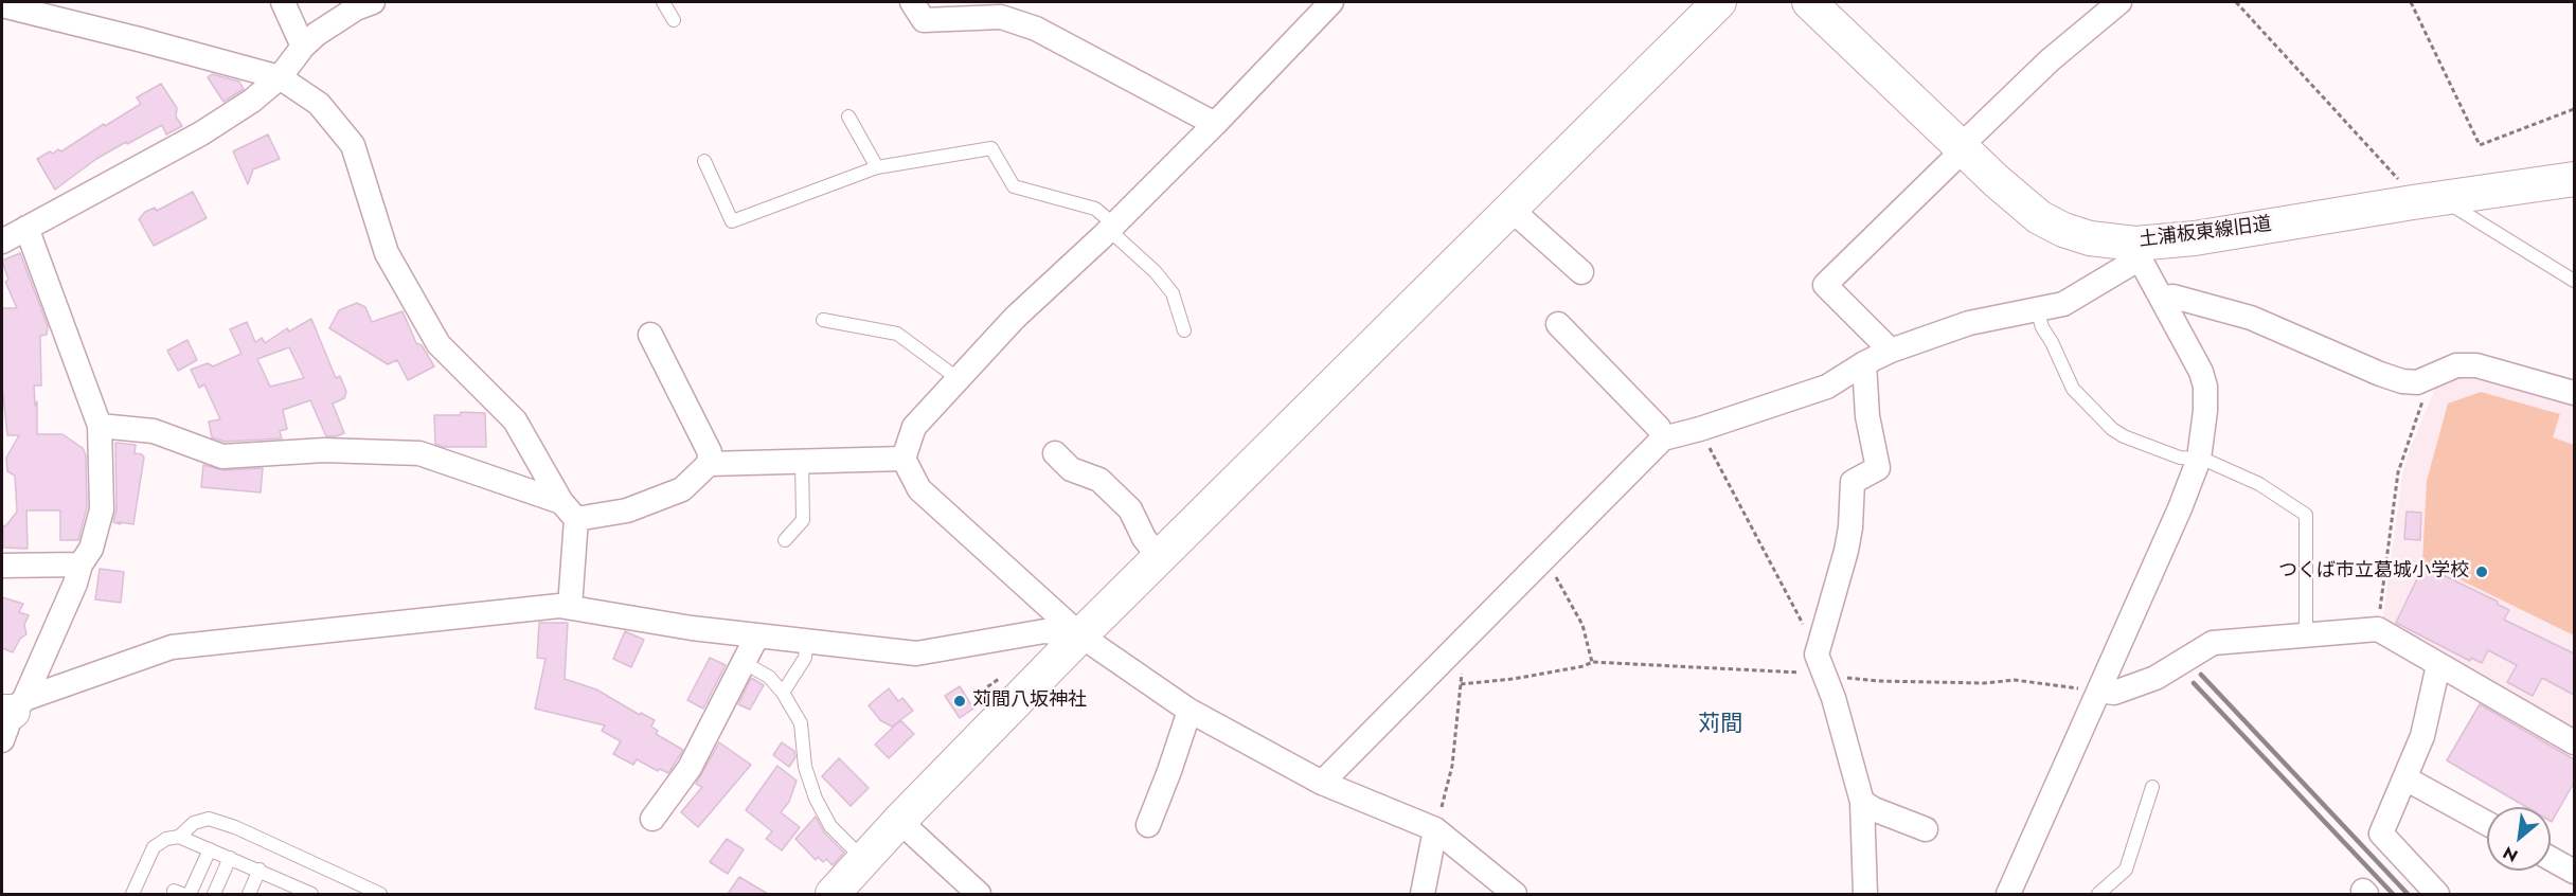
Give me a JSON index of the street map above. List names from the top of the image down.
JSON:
{
  "streets": {
    "street": ["土浦板東線旧道"]
  },
  "districts": ["苅間"],
  "places": ["つくば市立葛城小学校", "苅間八坂神社"],
  "north": "bottom left"
}
